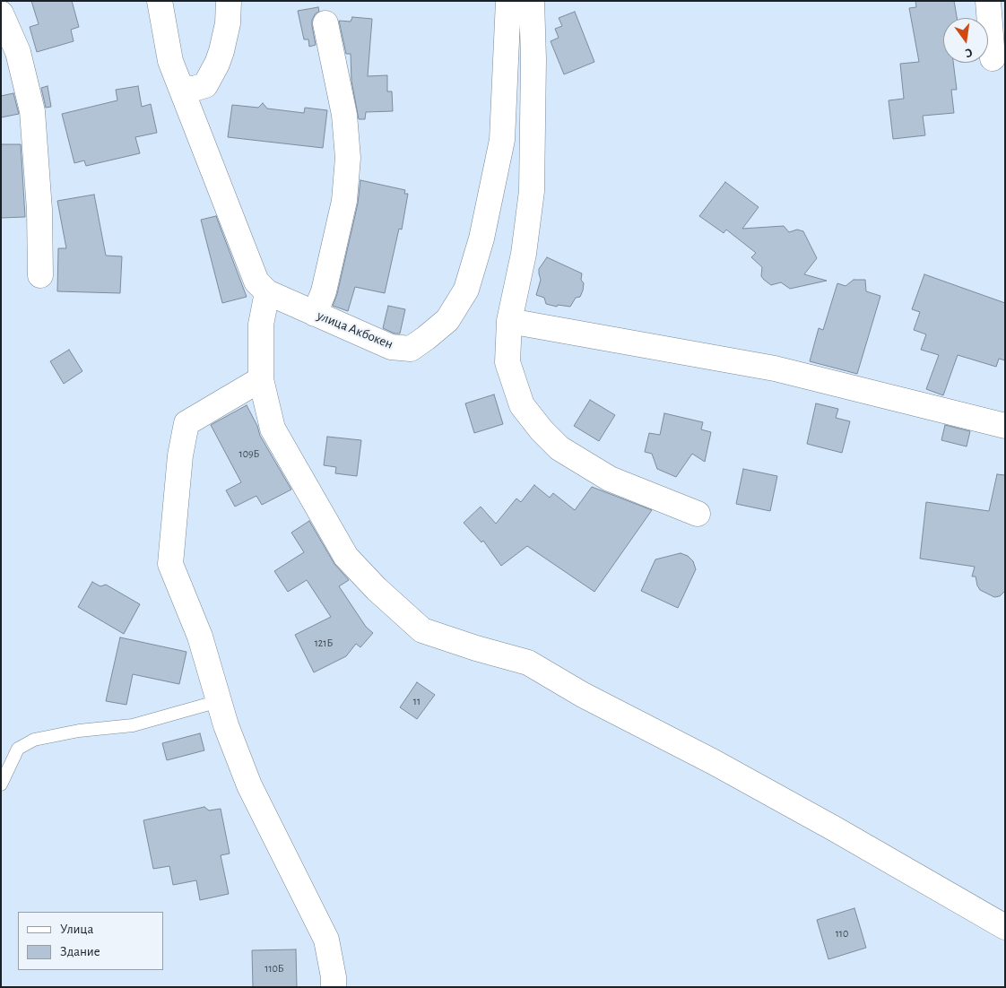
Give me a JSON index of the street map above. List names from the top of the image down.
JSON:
{
  "streets": {
    "street": ["улица Акбокен"]
  },
  "house_numbers": [
    "109Б",
    "121Б",
    "11",
    "110",
    "110Б"
  ],
  "legend": ["Улица", "Здание"],
  "north": "bottom"
}
